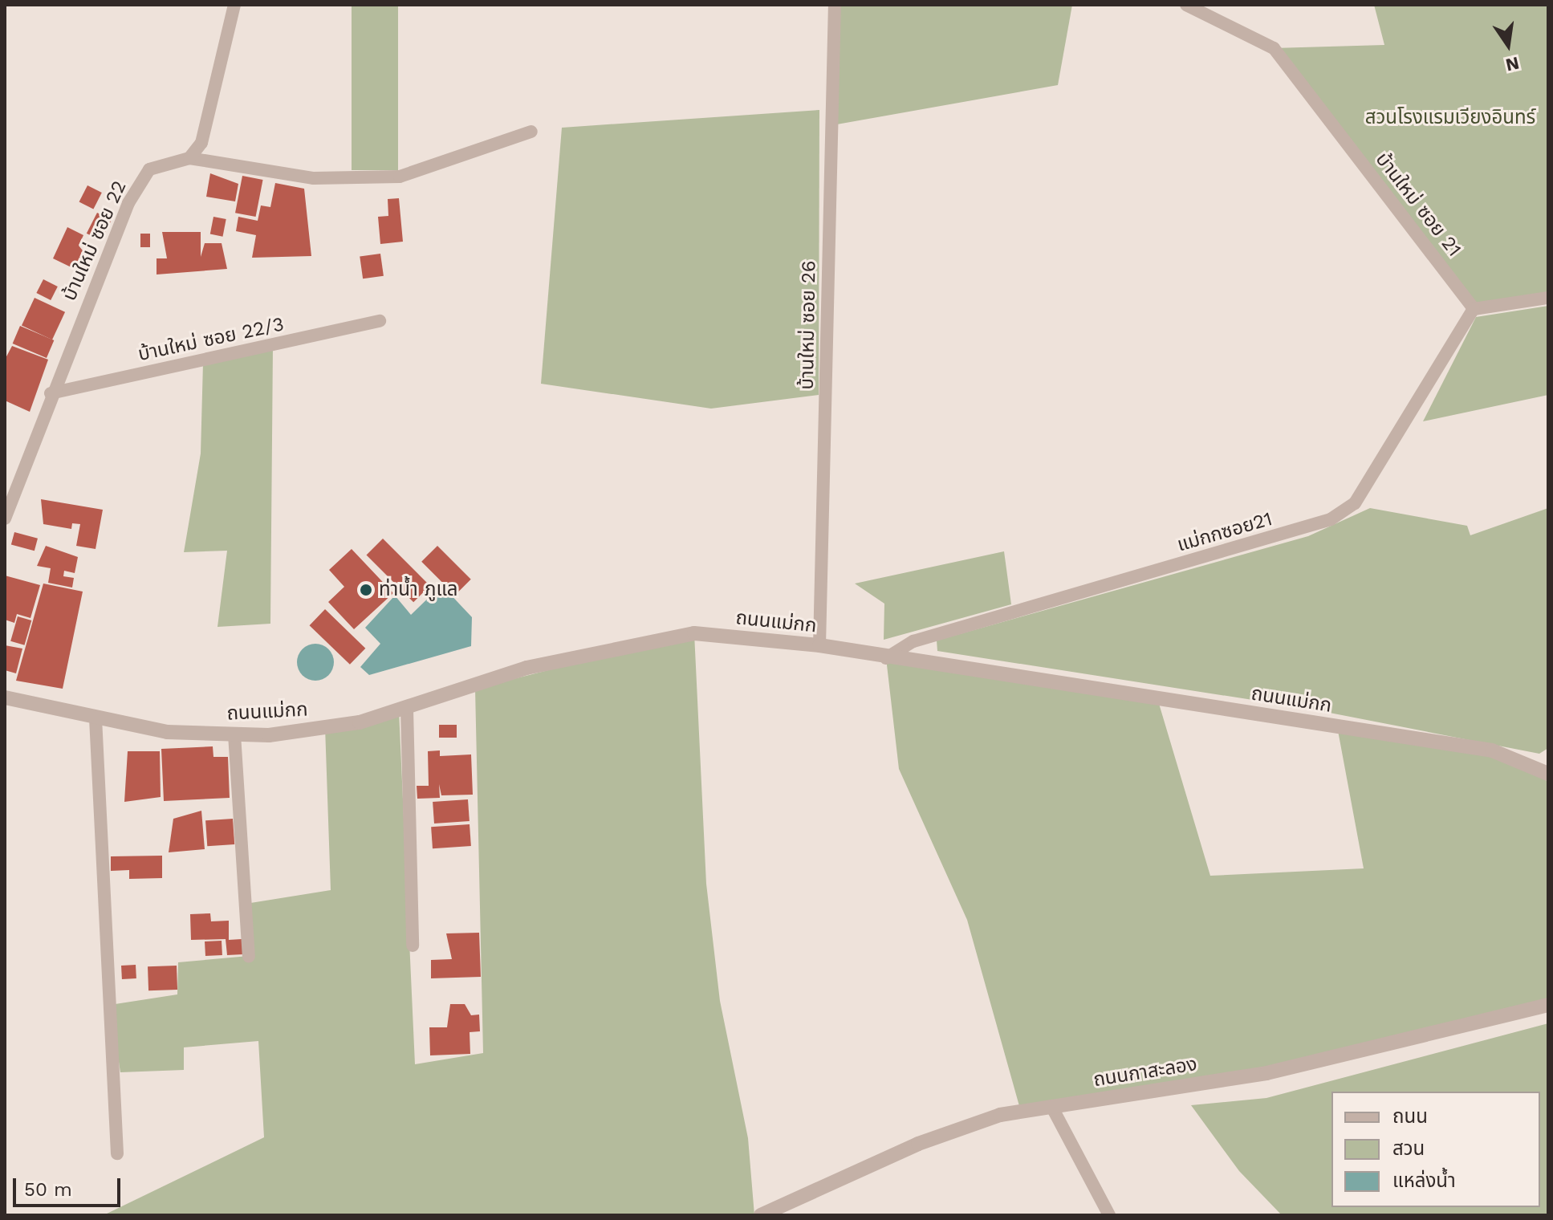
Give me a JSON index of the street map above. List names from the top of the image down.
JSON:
{
  "streets": {
    "street": [
      "บ้านใหม่ ซอย 21",
      "บ้านใหม่ ซอย 22",
      "บ้านใหม่ ซอย 26",
      "บ้านใหม่ ซอย 22/3",
      "แม่กกซอย21",
      "ถนนแม่กก",
      "ถนนกาสะลอง"
    ]
  },
  "crossings": [
    ["บ้านใหม่ ซอย 21", "แม่กกซอย21"],
    ["บ้านใหม่ ซอย 22", "บ้านใหม่ ซอย 22/3"],
    ["บ้านใหม่ ซอย 26", "ถนนแม่กก"],
    ["แม่กกซอย21", "ถนนแม่กก"]
  ],
  "parks": ["สวนโรงแรมเวียงอินทร์"],
  "places": ["ท่าน้ำ ภูแล"],
  "legend": ["ถนน", "สวน", "แหล่งน้ำ"],
  "scale_bar": "50 m",
  "north": "bottom"
}
